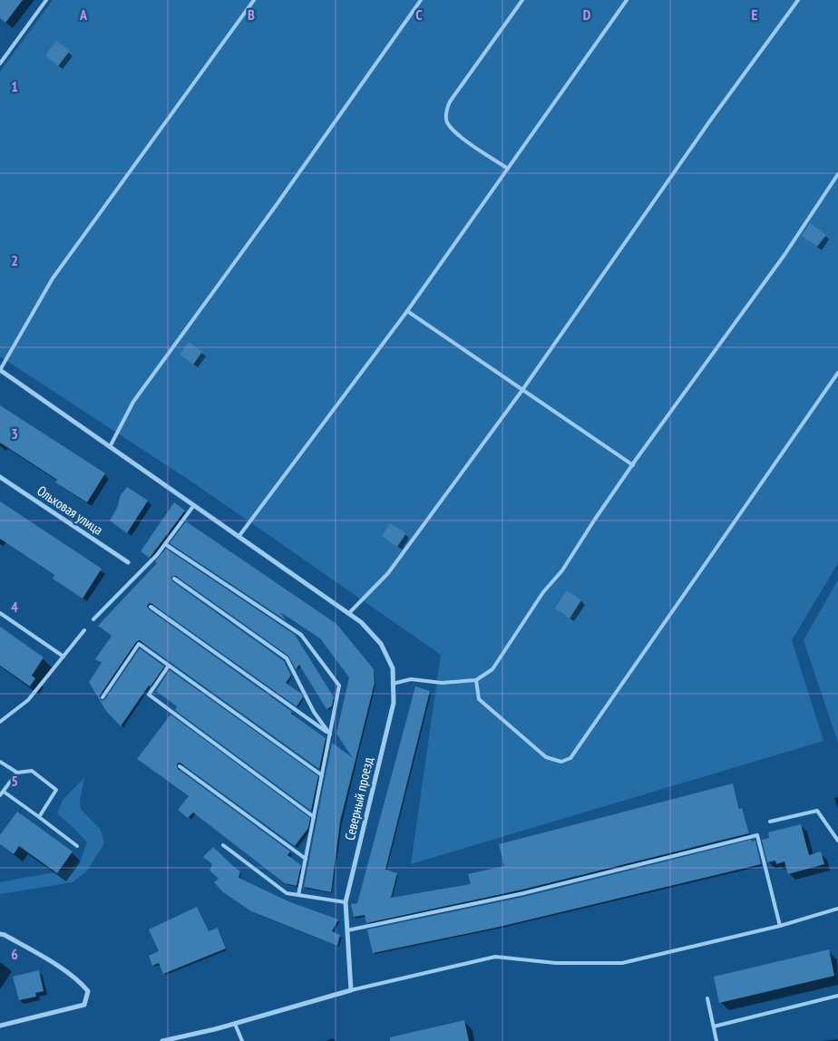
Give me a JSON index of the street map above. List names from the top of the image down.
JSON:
{
  "streets": {
    "street": ["Ольховая улица", "Северный проезд"]
  },
  "grid": {
    "columns": [
      "A",
      "B",
      "C",
      "D",
      "E"
    ],
    "rows": [
      "1",
      "2",
      "3",
      "4",
      "5",
      "6"
    ]
  }
}
